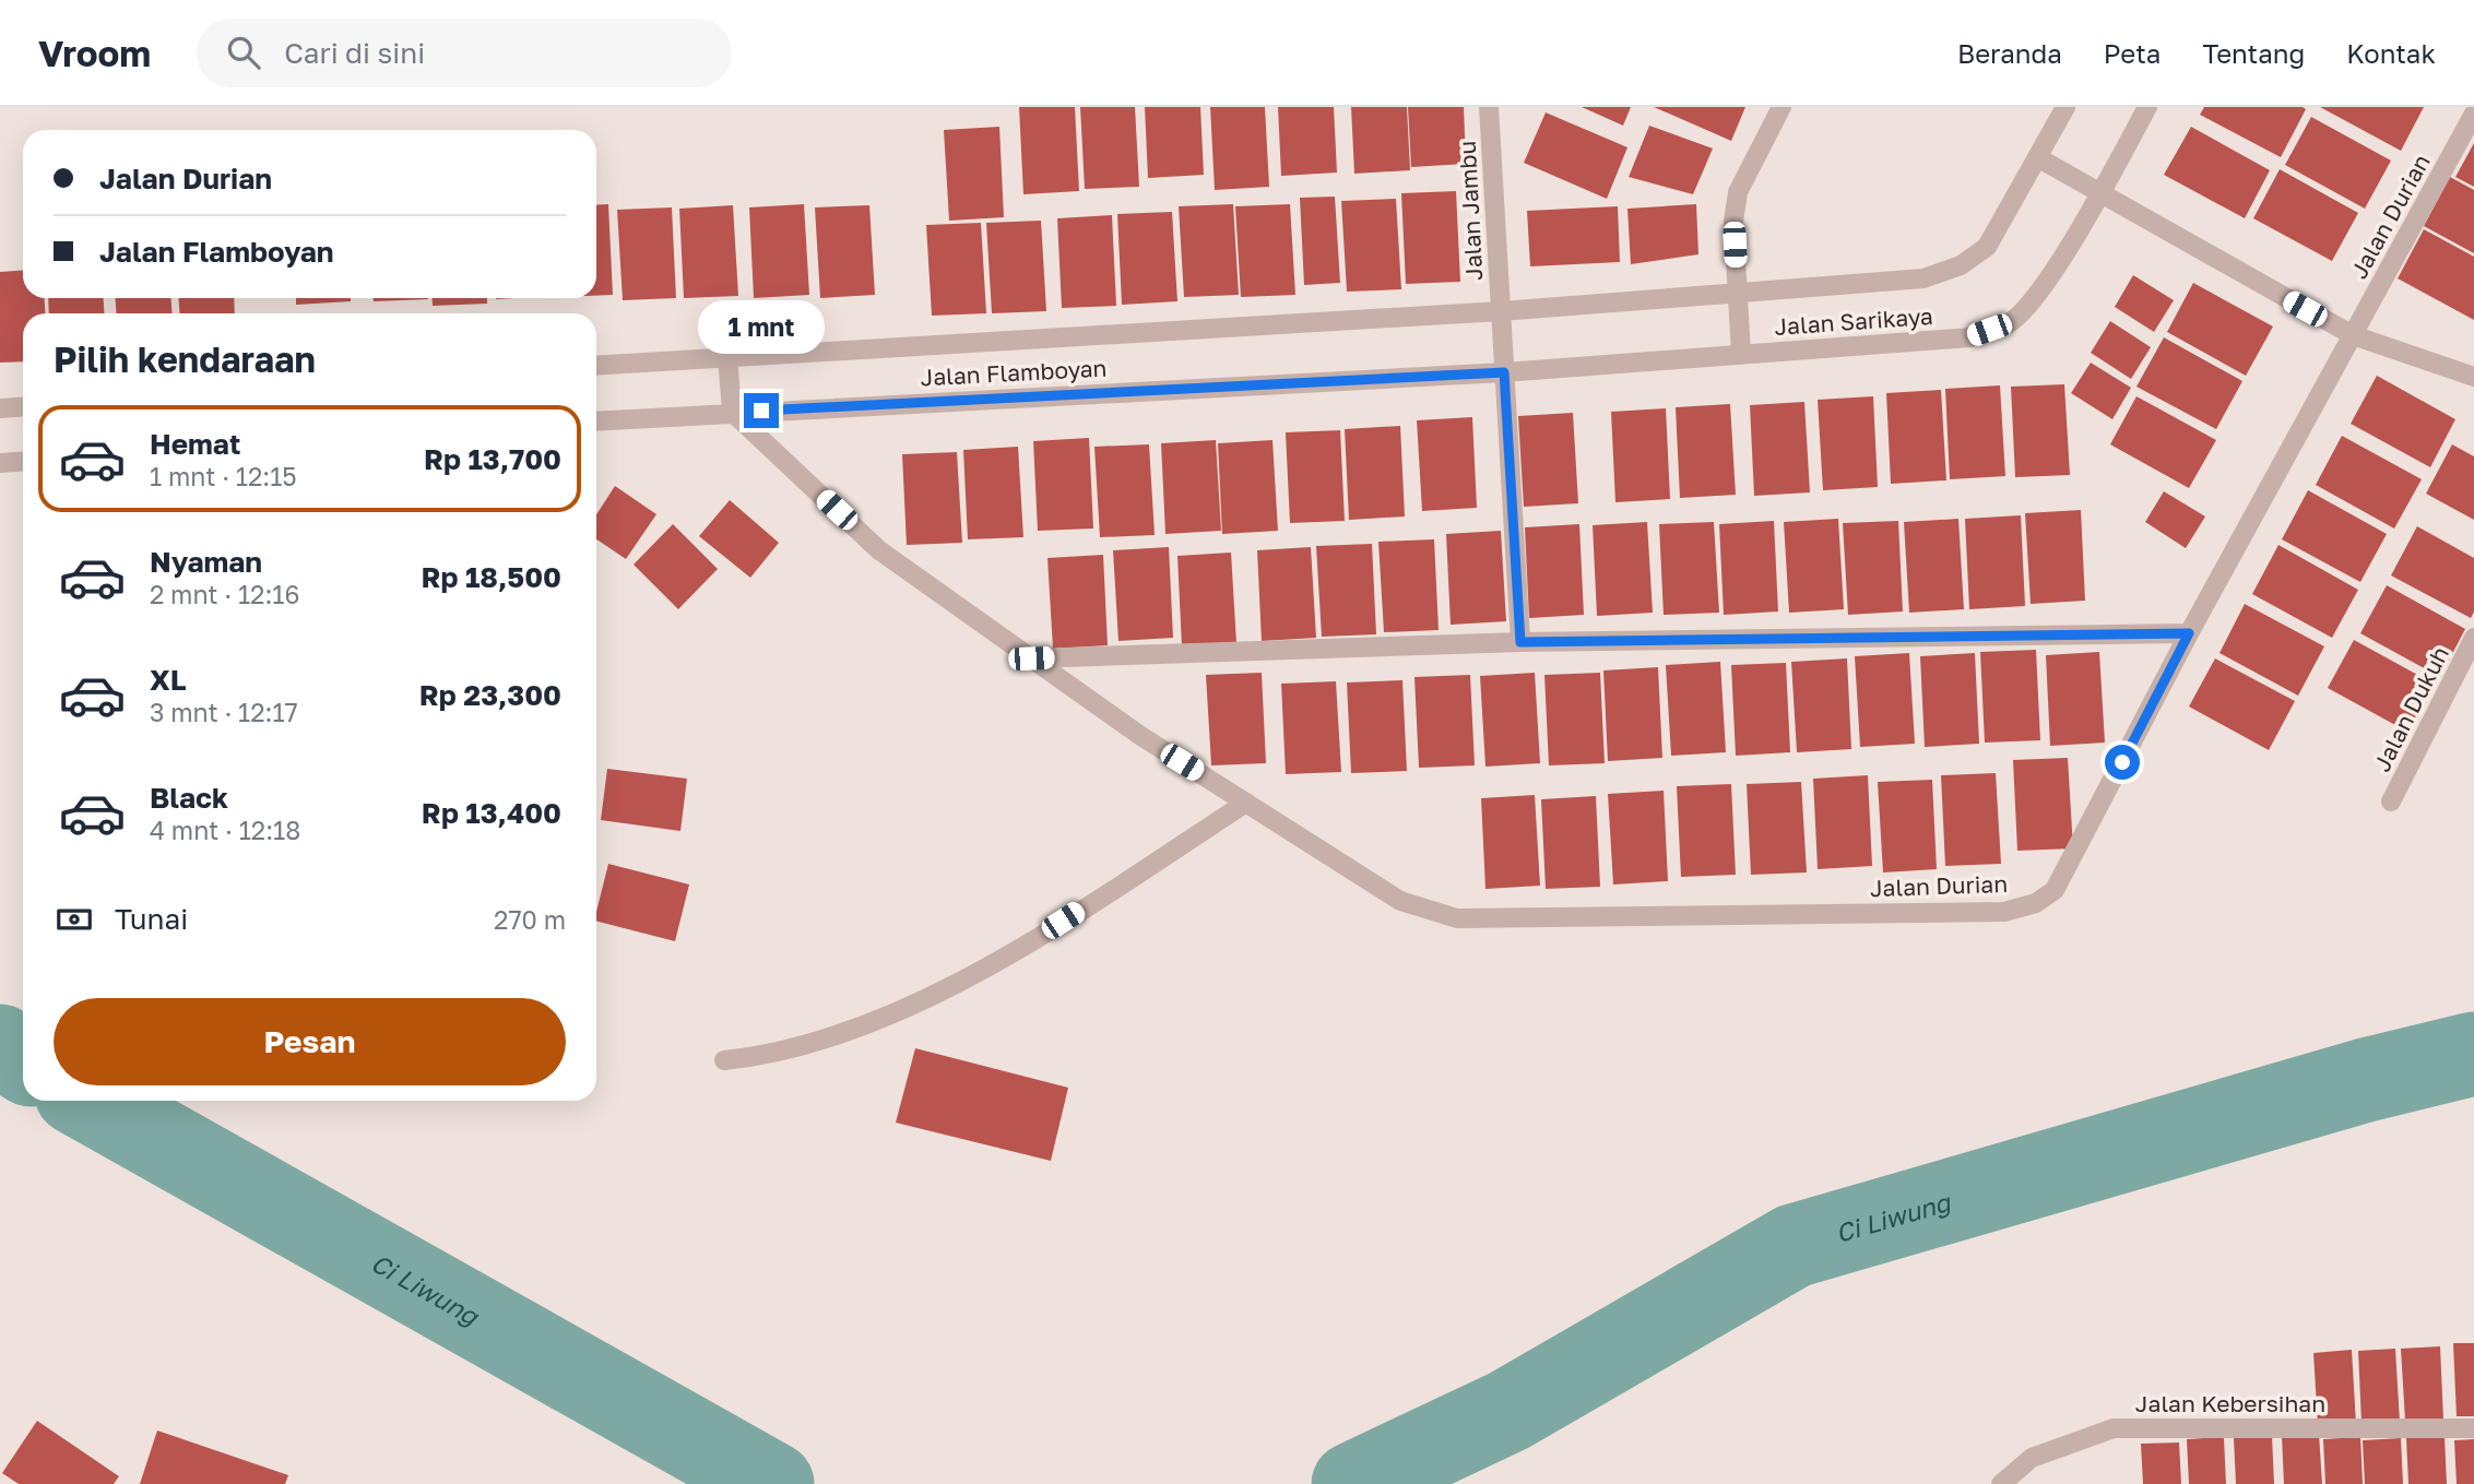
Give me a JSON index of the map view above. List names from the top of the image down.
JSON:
{
  "streets": {
    "street": [
      "Jalan Jambu",
      "Jalan Durian",
      "Jalan Sarikaya",
      "Jalan Flamboyan",
      "Jalan Dukuh",
      "Jalan Kebersihan"
    ]
  },
  "crossings": [
    ["Jalan Jambu", "Jalan Sarikaya"],
    ["Jalan Durian", "Jalan Flamboyan"],
    ["Jalan Sarikaya", "Jalan Flamboyan"]
  ],
  "water": ["Ci Liwung"],
  "page": {
    "header": "Vroom",
    "search": "Cari di sini",
    "nav": [
      "Beranda",
      "Peta",
      "Tentang",
      "Kontak"
    ],
    "banner": ["Jalan Durian", "Jalan Flamboyan"],
    "bubble": "1 mnt",
    "heading": "Pilih kendaraan",
    "list": [
      {
        "name": "Hemat",
        "note": "1 mnt · 12:15",
        "value": "Rp 13,700"
      },
      {
        "name": "Nyaman",
        "note": "2 mnt · 12:16",
        "value": "Rp 18,500"
      },
      {
        "name": "XL",
        "note": "3 mnt · 12:17",
        "value": "Rp 23,300"
      },
      {
        "name": "Black",
        "note": "4 mnt · 12:18",
        "value": "Rp 13,400"
      }
    ],
    "pay": ["Tunai", "270 m"],
    "buttons": "Pesan"
  }
}
